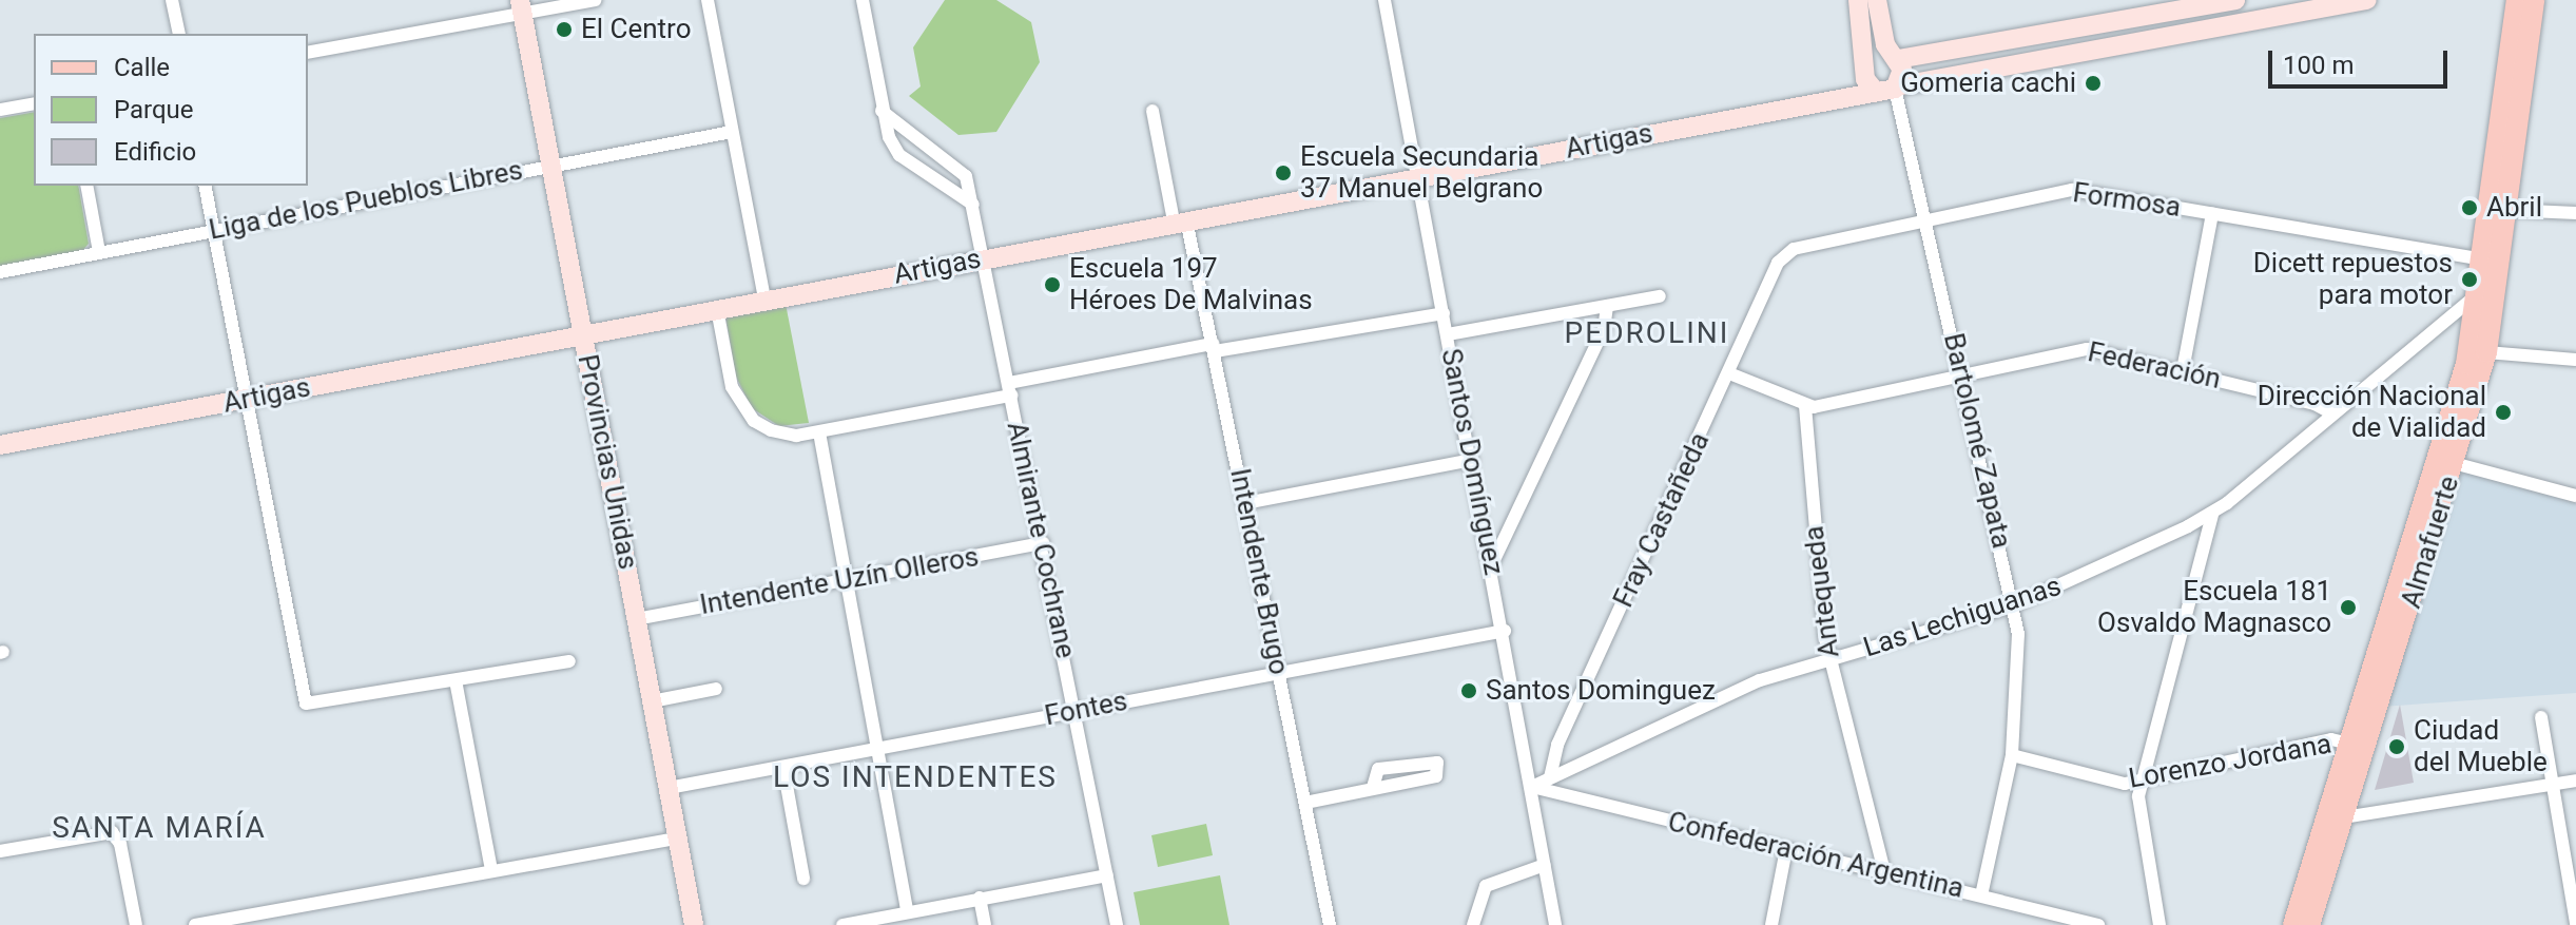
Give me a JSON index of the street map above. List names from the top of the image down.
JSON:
{
  "streets": {
    "main road": ["Almafuerte"],
    "street": [
      "Artigas",
      "Liga de los Pueblos Libres",
      "Formosa",
      "Federación",
      "Bartolomé Zapata",
      "Provincias Unidas",
      "Santos Domínguez",
      "Fray Castañeda",
      "Almirante Cochrane",
      "Intendente Brugo",
      "Intendente Uzín Olleros",
      "Antequeda",
      "Las Lechiguanas",
      "Fontes",
      "Lorenzo Jordana",
      "Confederación Argentina"
    ]
  },
  "crossings": [
    ["Artigas", "Bartolomé Zapata"],
    ["Artigas", "Provincias Unidas"],
    ["Artigas", "Santos Domínguez"],
    ["Artigas", "Almirante Cochrane"],
    ["Artigas", "Intendente Brugo"],
    ["Liga de los Pueblos Libres", "Provincias Unidas"],
    ["Formosa", "Bartolomé Zapata"],
    ["Formosa", "Fray Castañeda"],
    ["Formosa", "Almafuerte"],
    ["Federación", "Bartolomé Zapata"],
    ["Federación", "Antequeda"],
    ["Federación", "Las Lechiguanas"],
    ["Bartolomé Zapata", "Las Lechiguanas"],
    ["Bartolomé Zapata", "Lorenzo Jordana"],
    ["Bartolomé Zapata", "Confederación Argentina"],
    ["Provincias Unidas", "Intendente Uzín Olleros"],
    ["Provincias Unidas", "Fontes"],
    ["Santos Domínguez", "Las Lechiguanas"],
    ["Santos Domínguez", "Fontes"],
    ["Santos Domínguez", "Confederación Argentina"],
    ["Fray Castañeda", "Las Lechiguanas"],
    ["Almirante Cochrane", "Intendente Uzín Olleros"],
    ["Almirante Cochrane", "Fontes"],
    ["Almafuerte", "Las Lechiguanas"],
    ["Almafuerte", "Lorenzo Jordana"],
    ["Intendente Brugo", "Fontes"],
    ["Antequeda", "Las Lechiguanas"],
    ["Antequeda", "Confederación Argentina"],
    ["Las Lechiguanas", "Confederación Argentina"]
  ],
  "districts": ["PEDROLINI", "LOS INTENDENTES", "SANTA MARÍA"],
  "places": [
    "El Centro",
    "Gomeria cachi",
    "Escuela Secundaria 37 Manuel Belgrano",
    "Abril",
    "Dicett repuestos para motor",
    "Escuela 197 Héroes De Malvinas",
    "Dirección Nacional de Vialidad",
    "Escuela 181 Osvaldo Magnasco",
    "Santos Dominguez",
    "Ciudad del Mueble"
  ],
  "legend": ["Calle", "Parque", "Edificio"],
  "scale_bar": "100 m"
}
